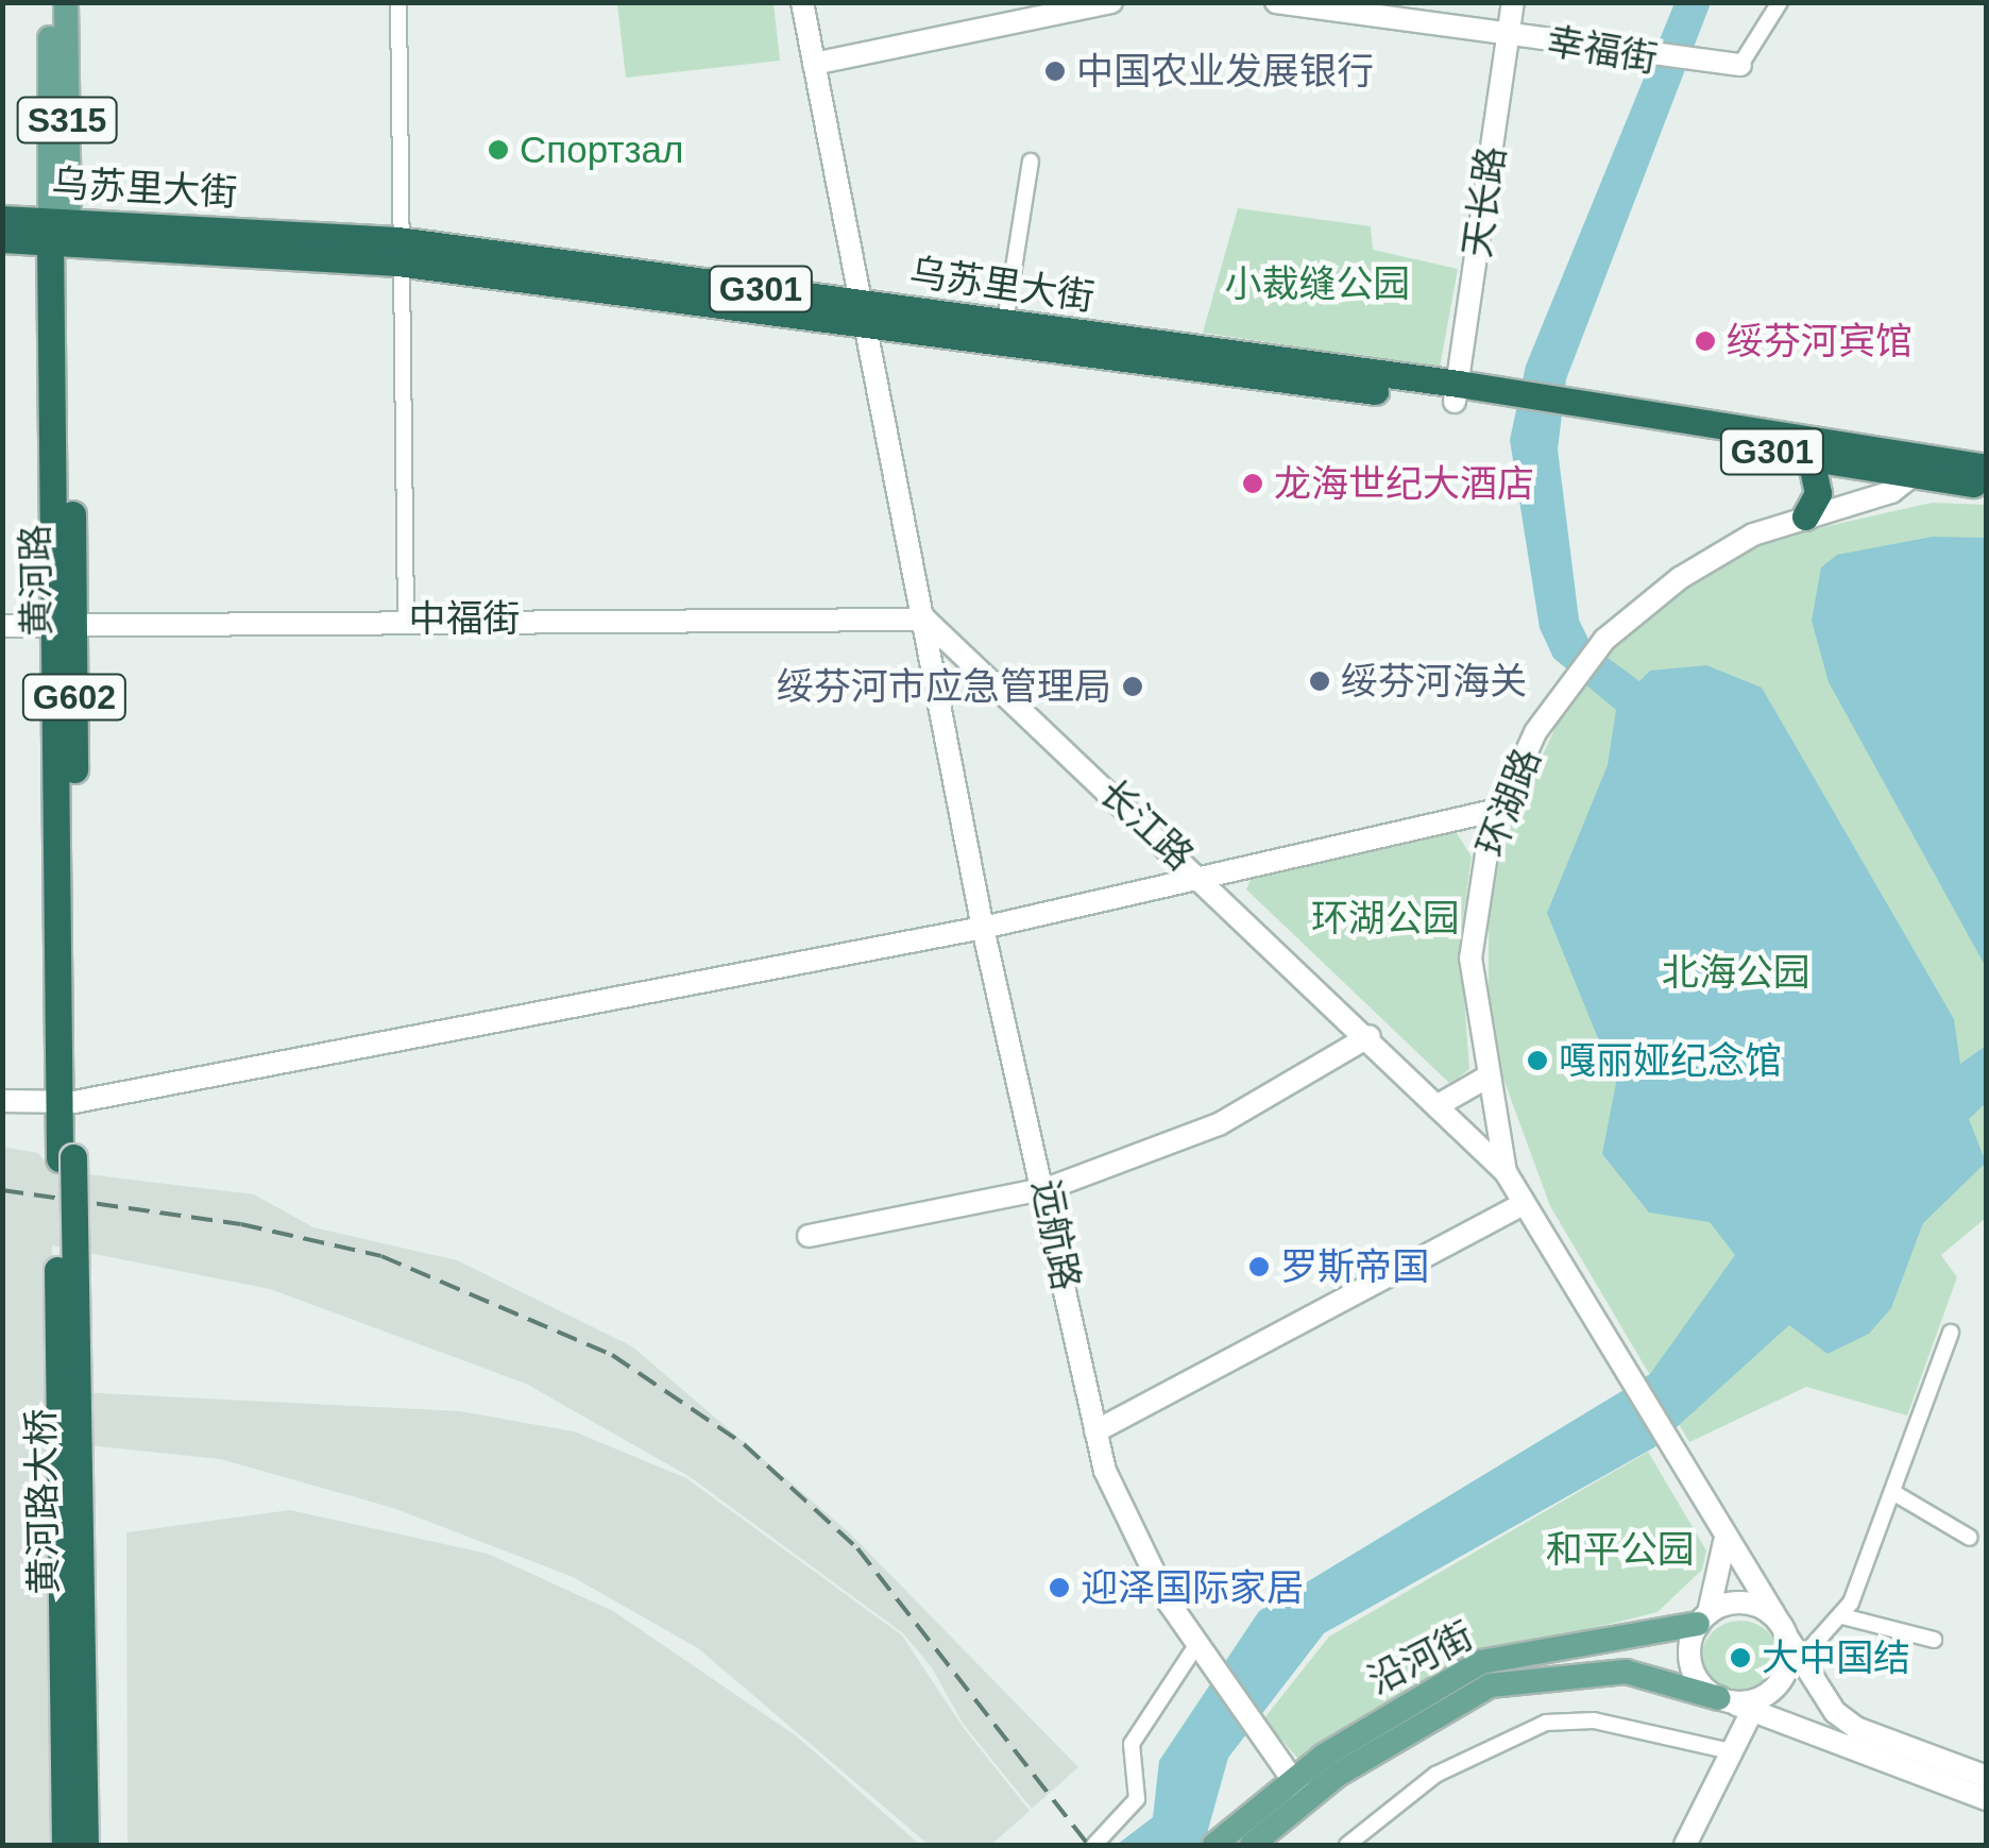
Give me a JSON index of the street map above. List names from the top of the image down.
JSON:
{
  "streets": {
    "highway": [
      "乌苏里大街",
      "G301",
      "黄河路",
      "G602",
      "黄河路大桥"
    ],
    "main road": ["S315", "沿河街"],
    "street": [
      "幸福街",
      "天长路",
      "中福街",
      "环湖路",
      "长江路",
      "远航路"
    ]
  },
  "crossings": [
    ["幸福街", "天长路"],
    ["乌苏里大街", "天长路"],
    ["乌苏里大街", "黄河路"],
    ["乌苏里大街", "环湖路"],
    ["黄河路", "中福街"],
    ["黄河路", "黄河路大桥"],
    ["中福街", "长江路"],
    ["中福街", "远航路"],
    ["环湖路", "长江路"],
    ["长江路", "远航路"],
    ["长江路", "沿河街"],
    ["远航路", "沿河街"]
  ],
  "parks": [
    "小裁缝公园",
    "环湖公园",
    "北海公园",
    "和平公园"
  ],
  "places": [
    "中国农业发展银行",
    "Спортзал",
    "绥芬河宾馆",
    "龙海世纪大酒店",
    "绥芬河海关",
    "绥芬河市应急管理局",
    "嘎丽娅纪念馆",
    "罗斯帝国",
    "迎泽国际家居",
    "大中国结"
  ]
}
